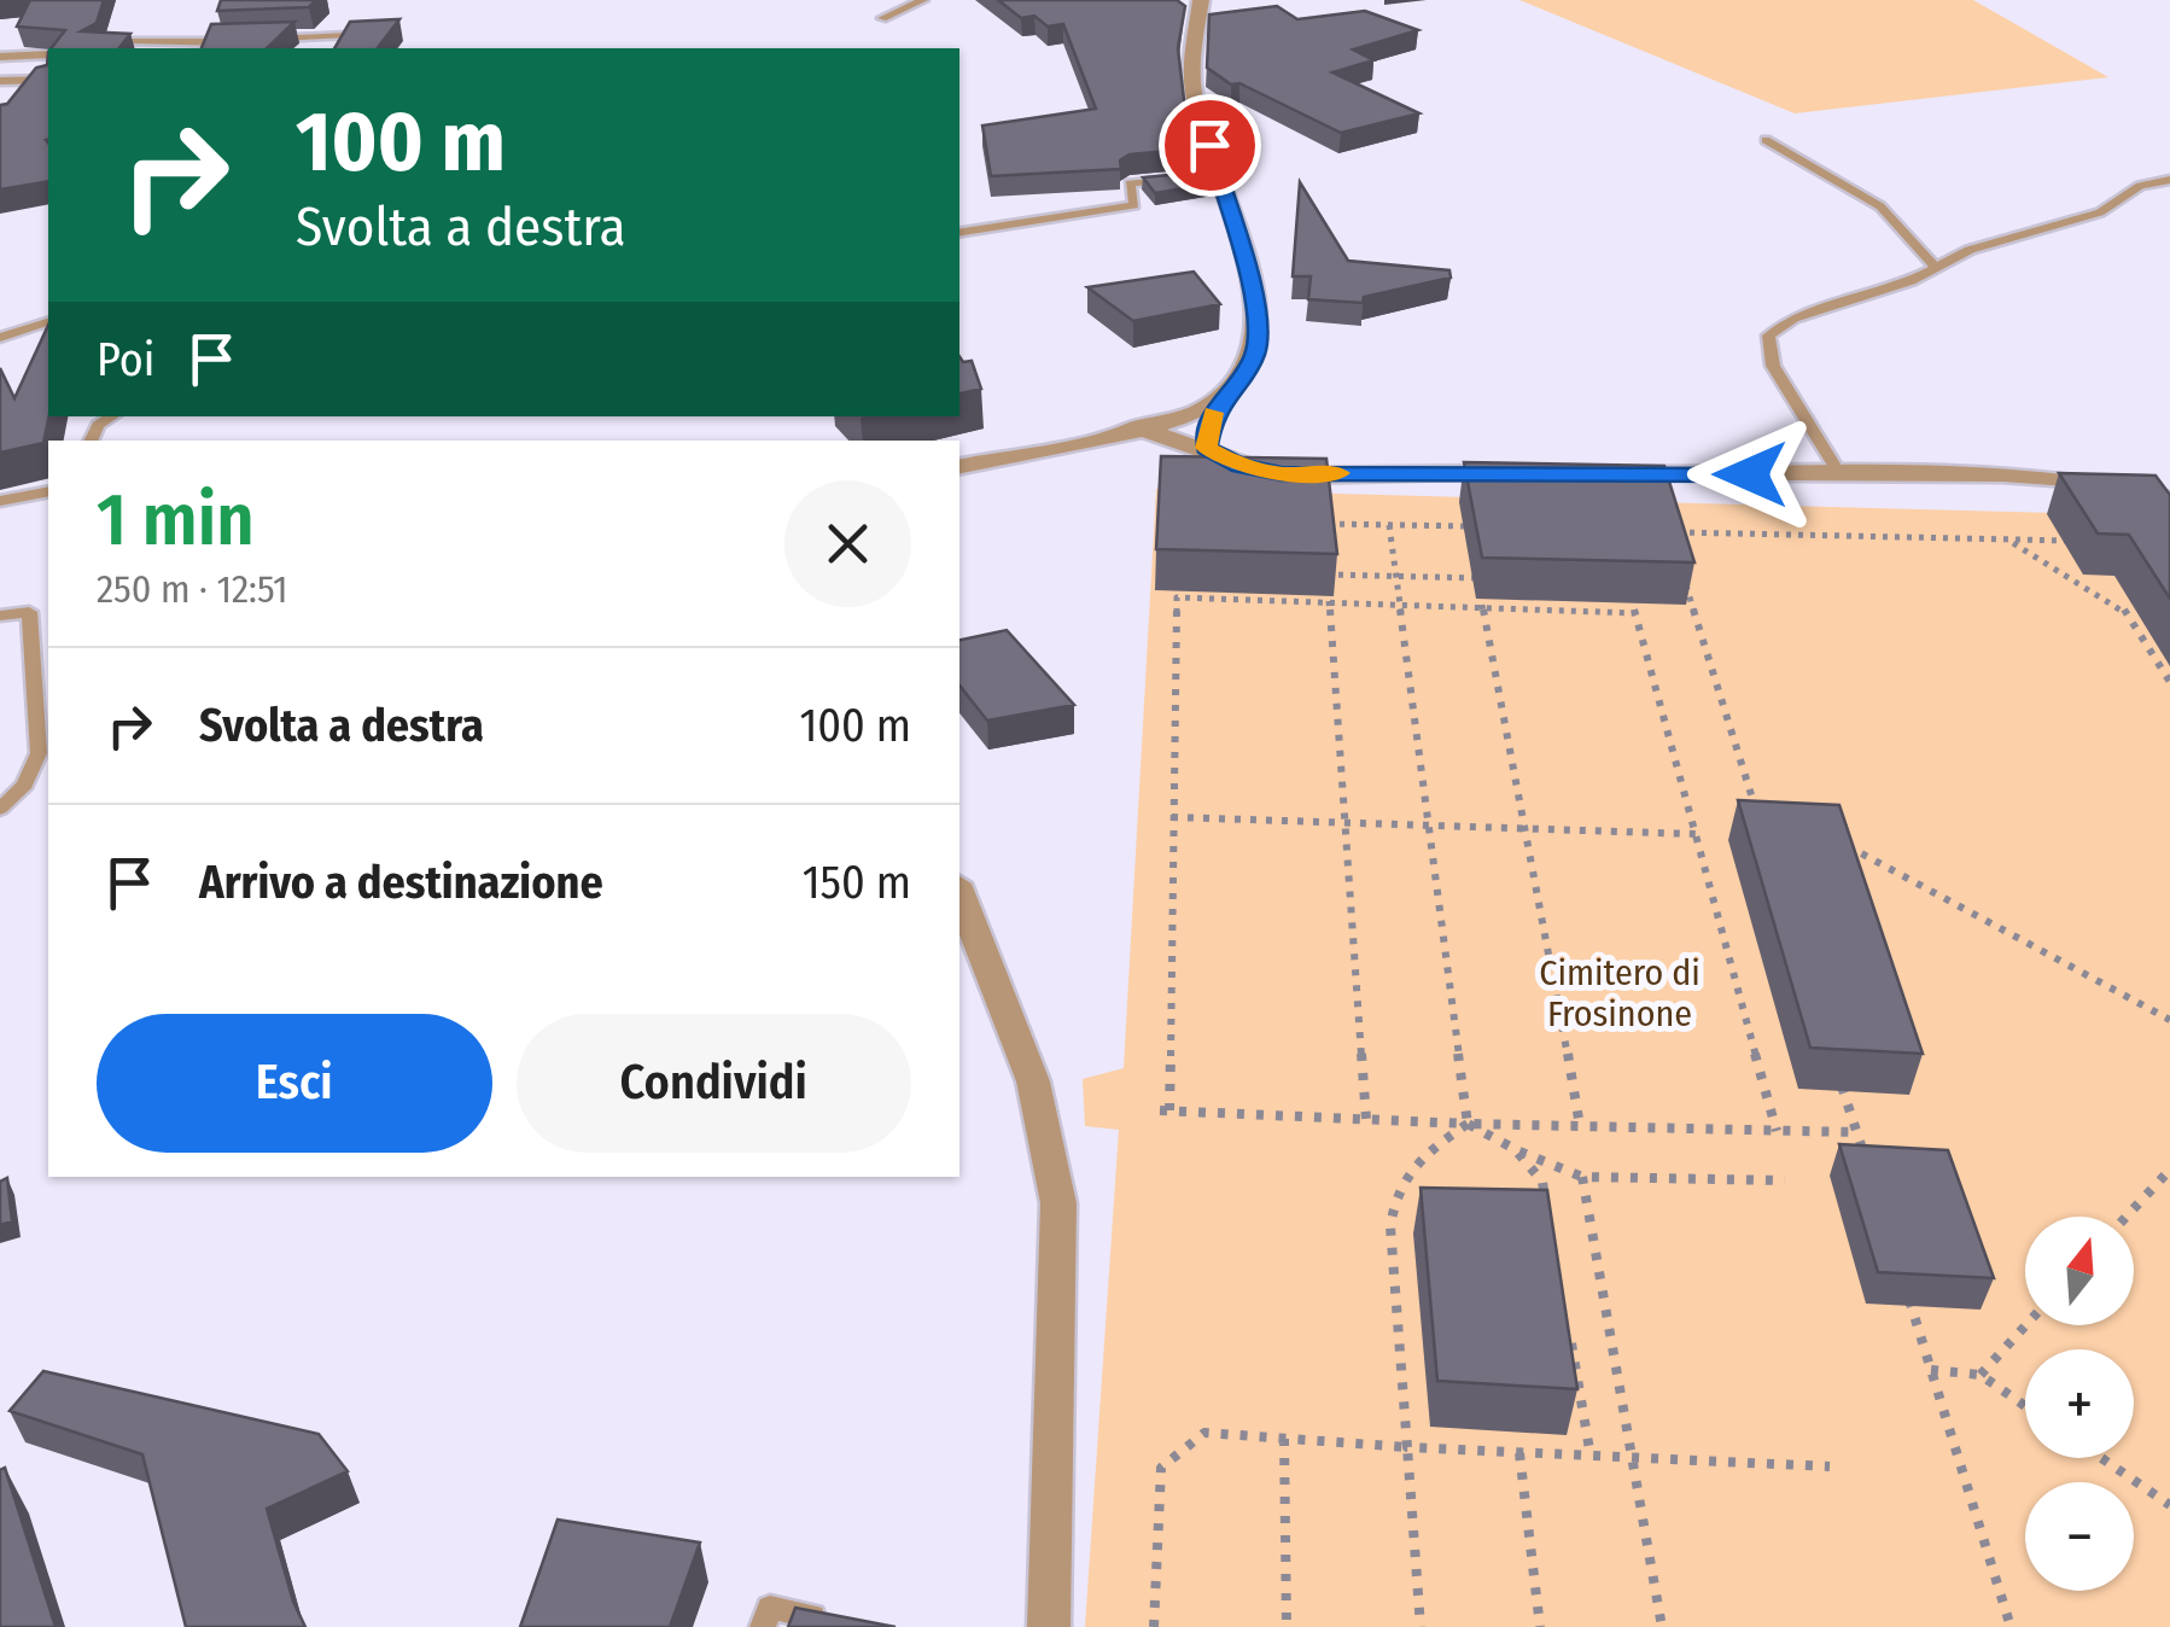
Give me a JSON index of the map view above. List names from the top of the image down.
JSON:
{
  "parks": ["Cimitero di Frosinone"],
  "north": "top",
  "page": {
    "turn": ["100 m", "Svolta a destra"],
    "then": "Poi",
    "heading": ["1 min", "250 m · 12:51"],
    "list": [
      {
        "name": "Svolta a destra",
        "value": "100 m"
      },
      {
        "name": "Arrivo a destinazione",
        "value": "150 m"
      }
    ],
    "buttons": ["Esci", "Condividi"],
    "map_buttons": ["+", "−"]
  }
}
